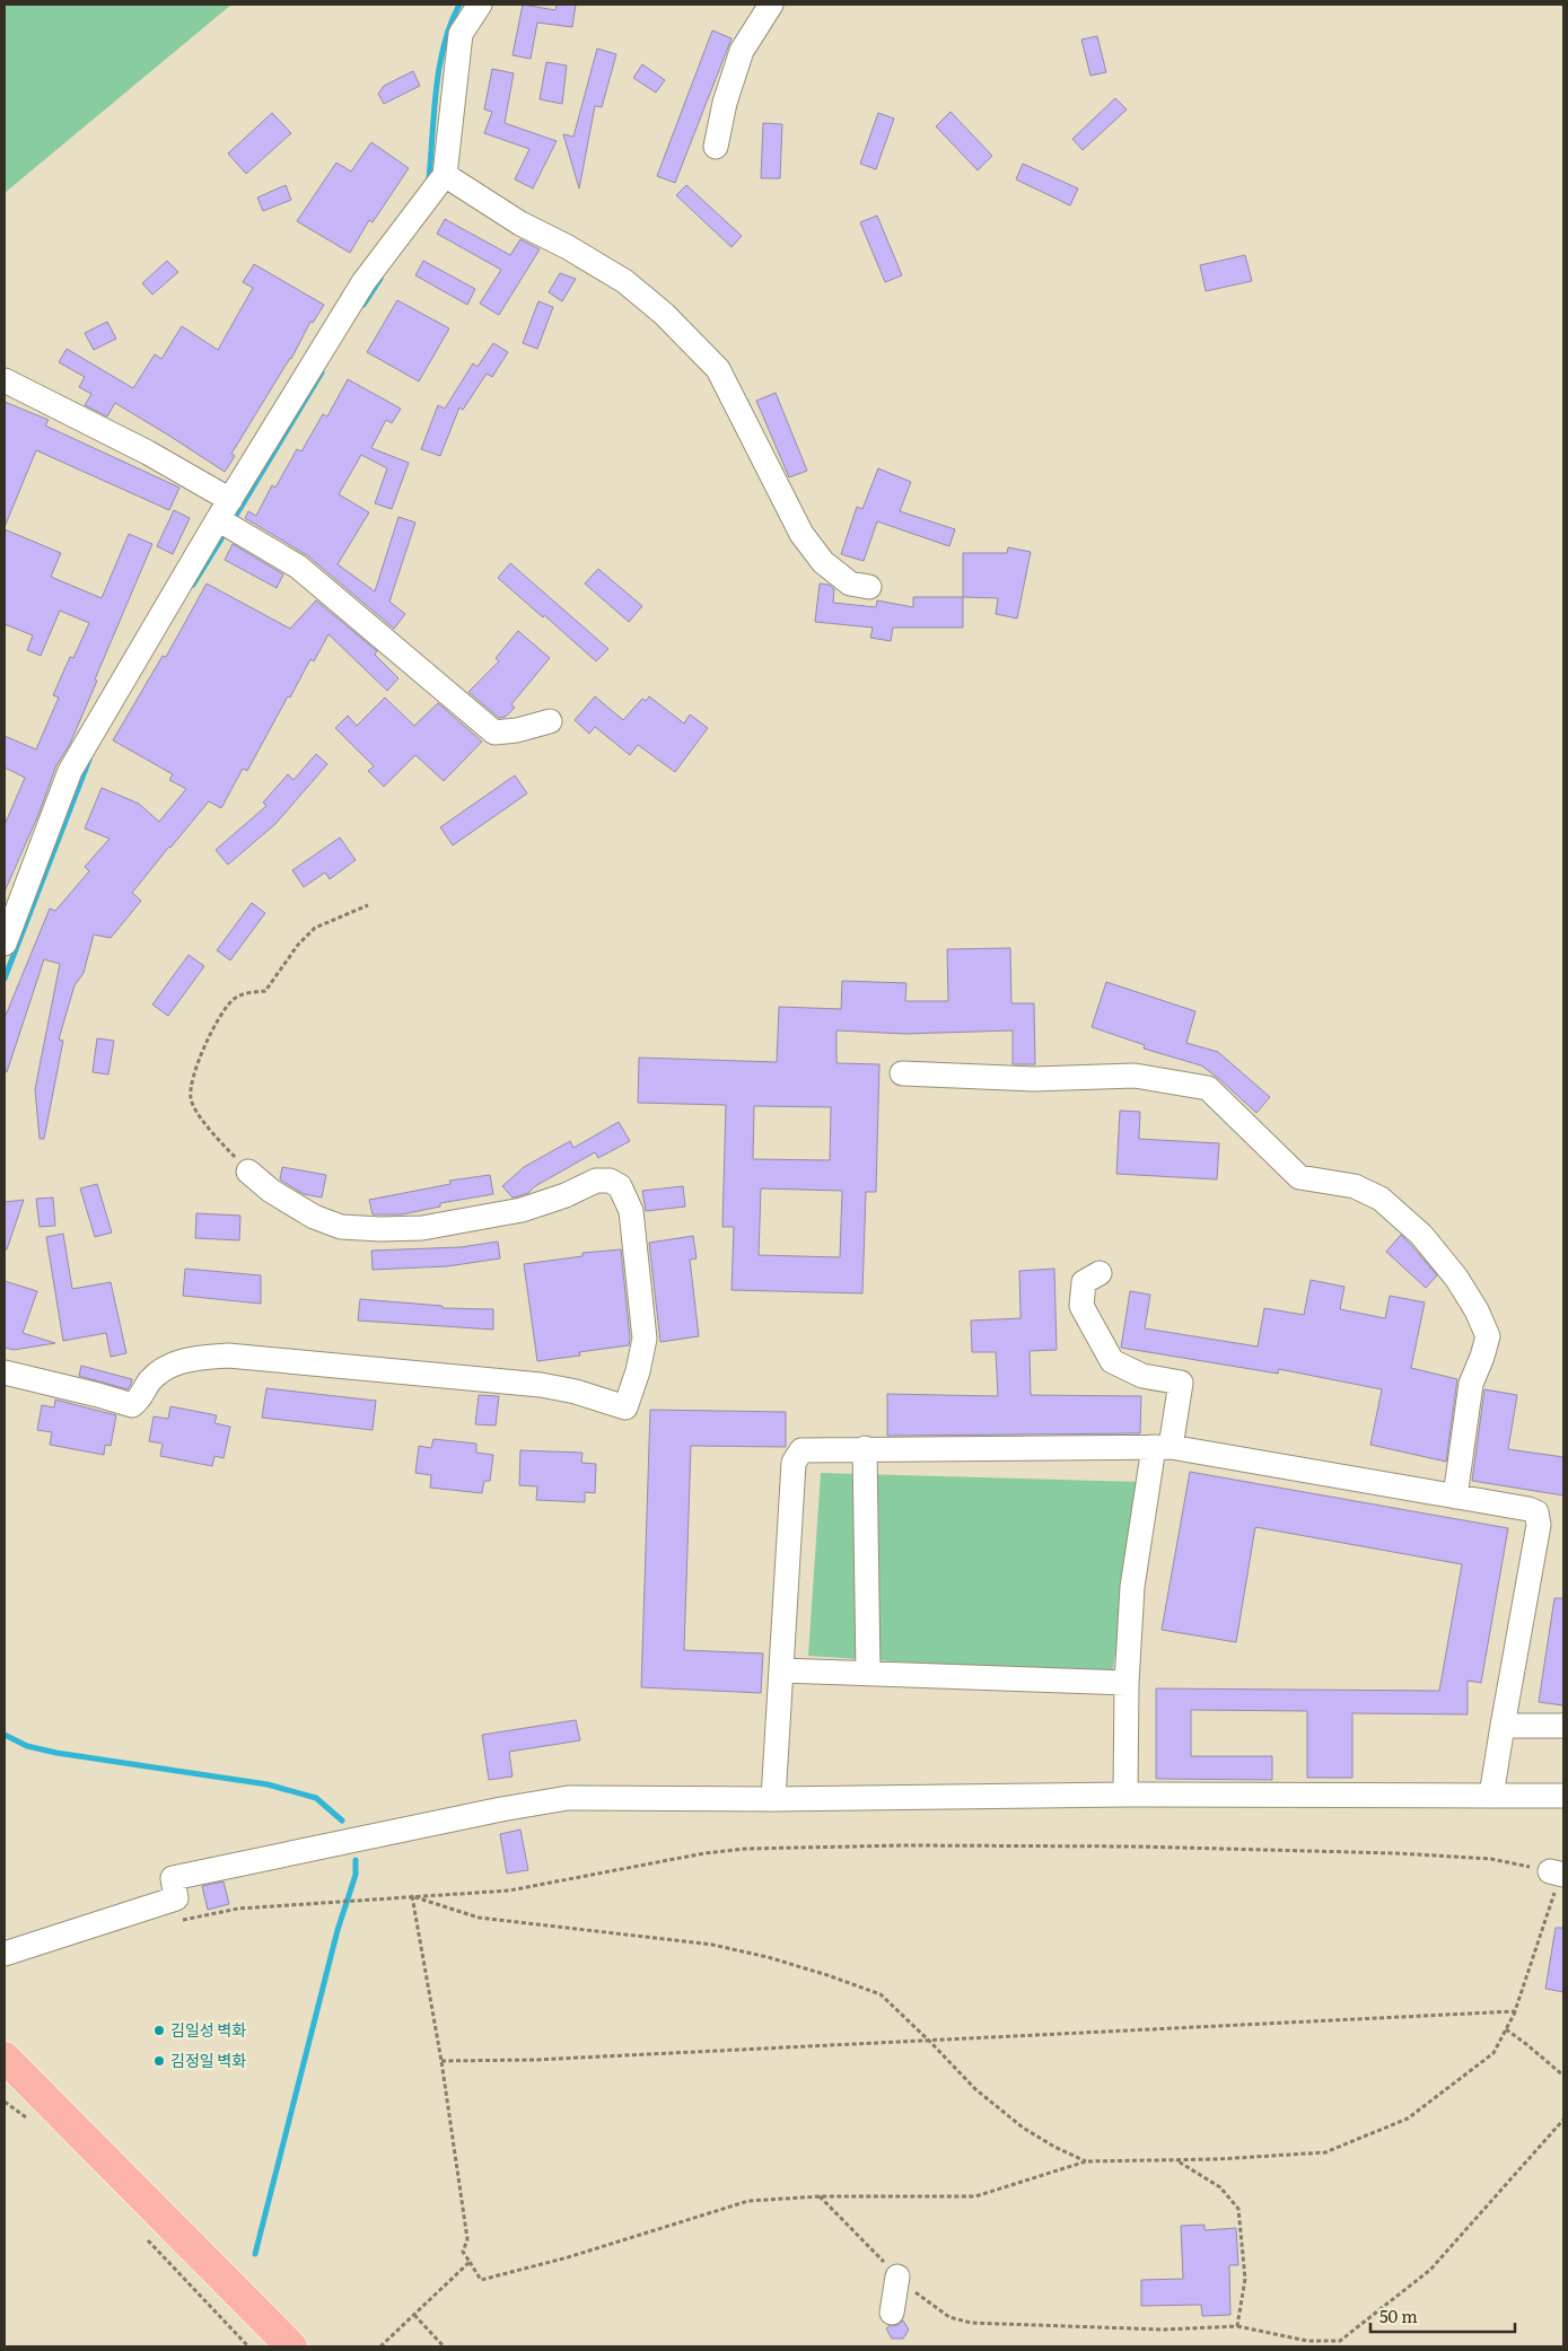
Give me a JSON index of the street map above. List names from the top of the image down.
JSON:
{
  "places": ["김일성 벽화", "김정일 벽화"],
  "scale_bar": "50 m"
}
